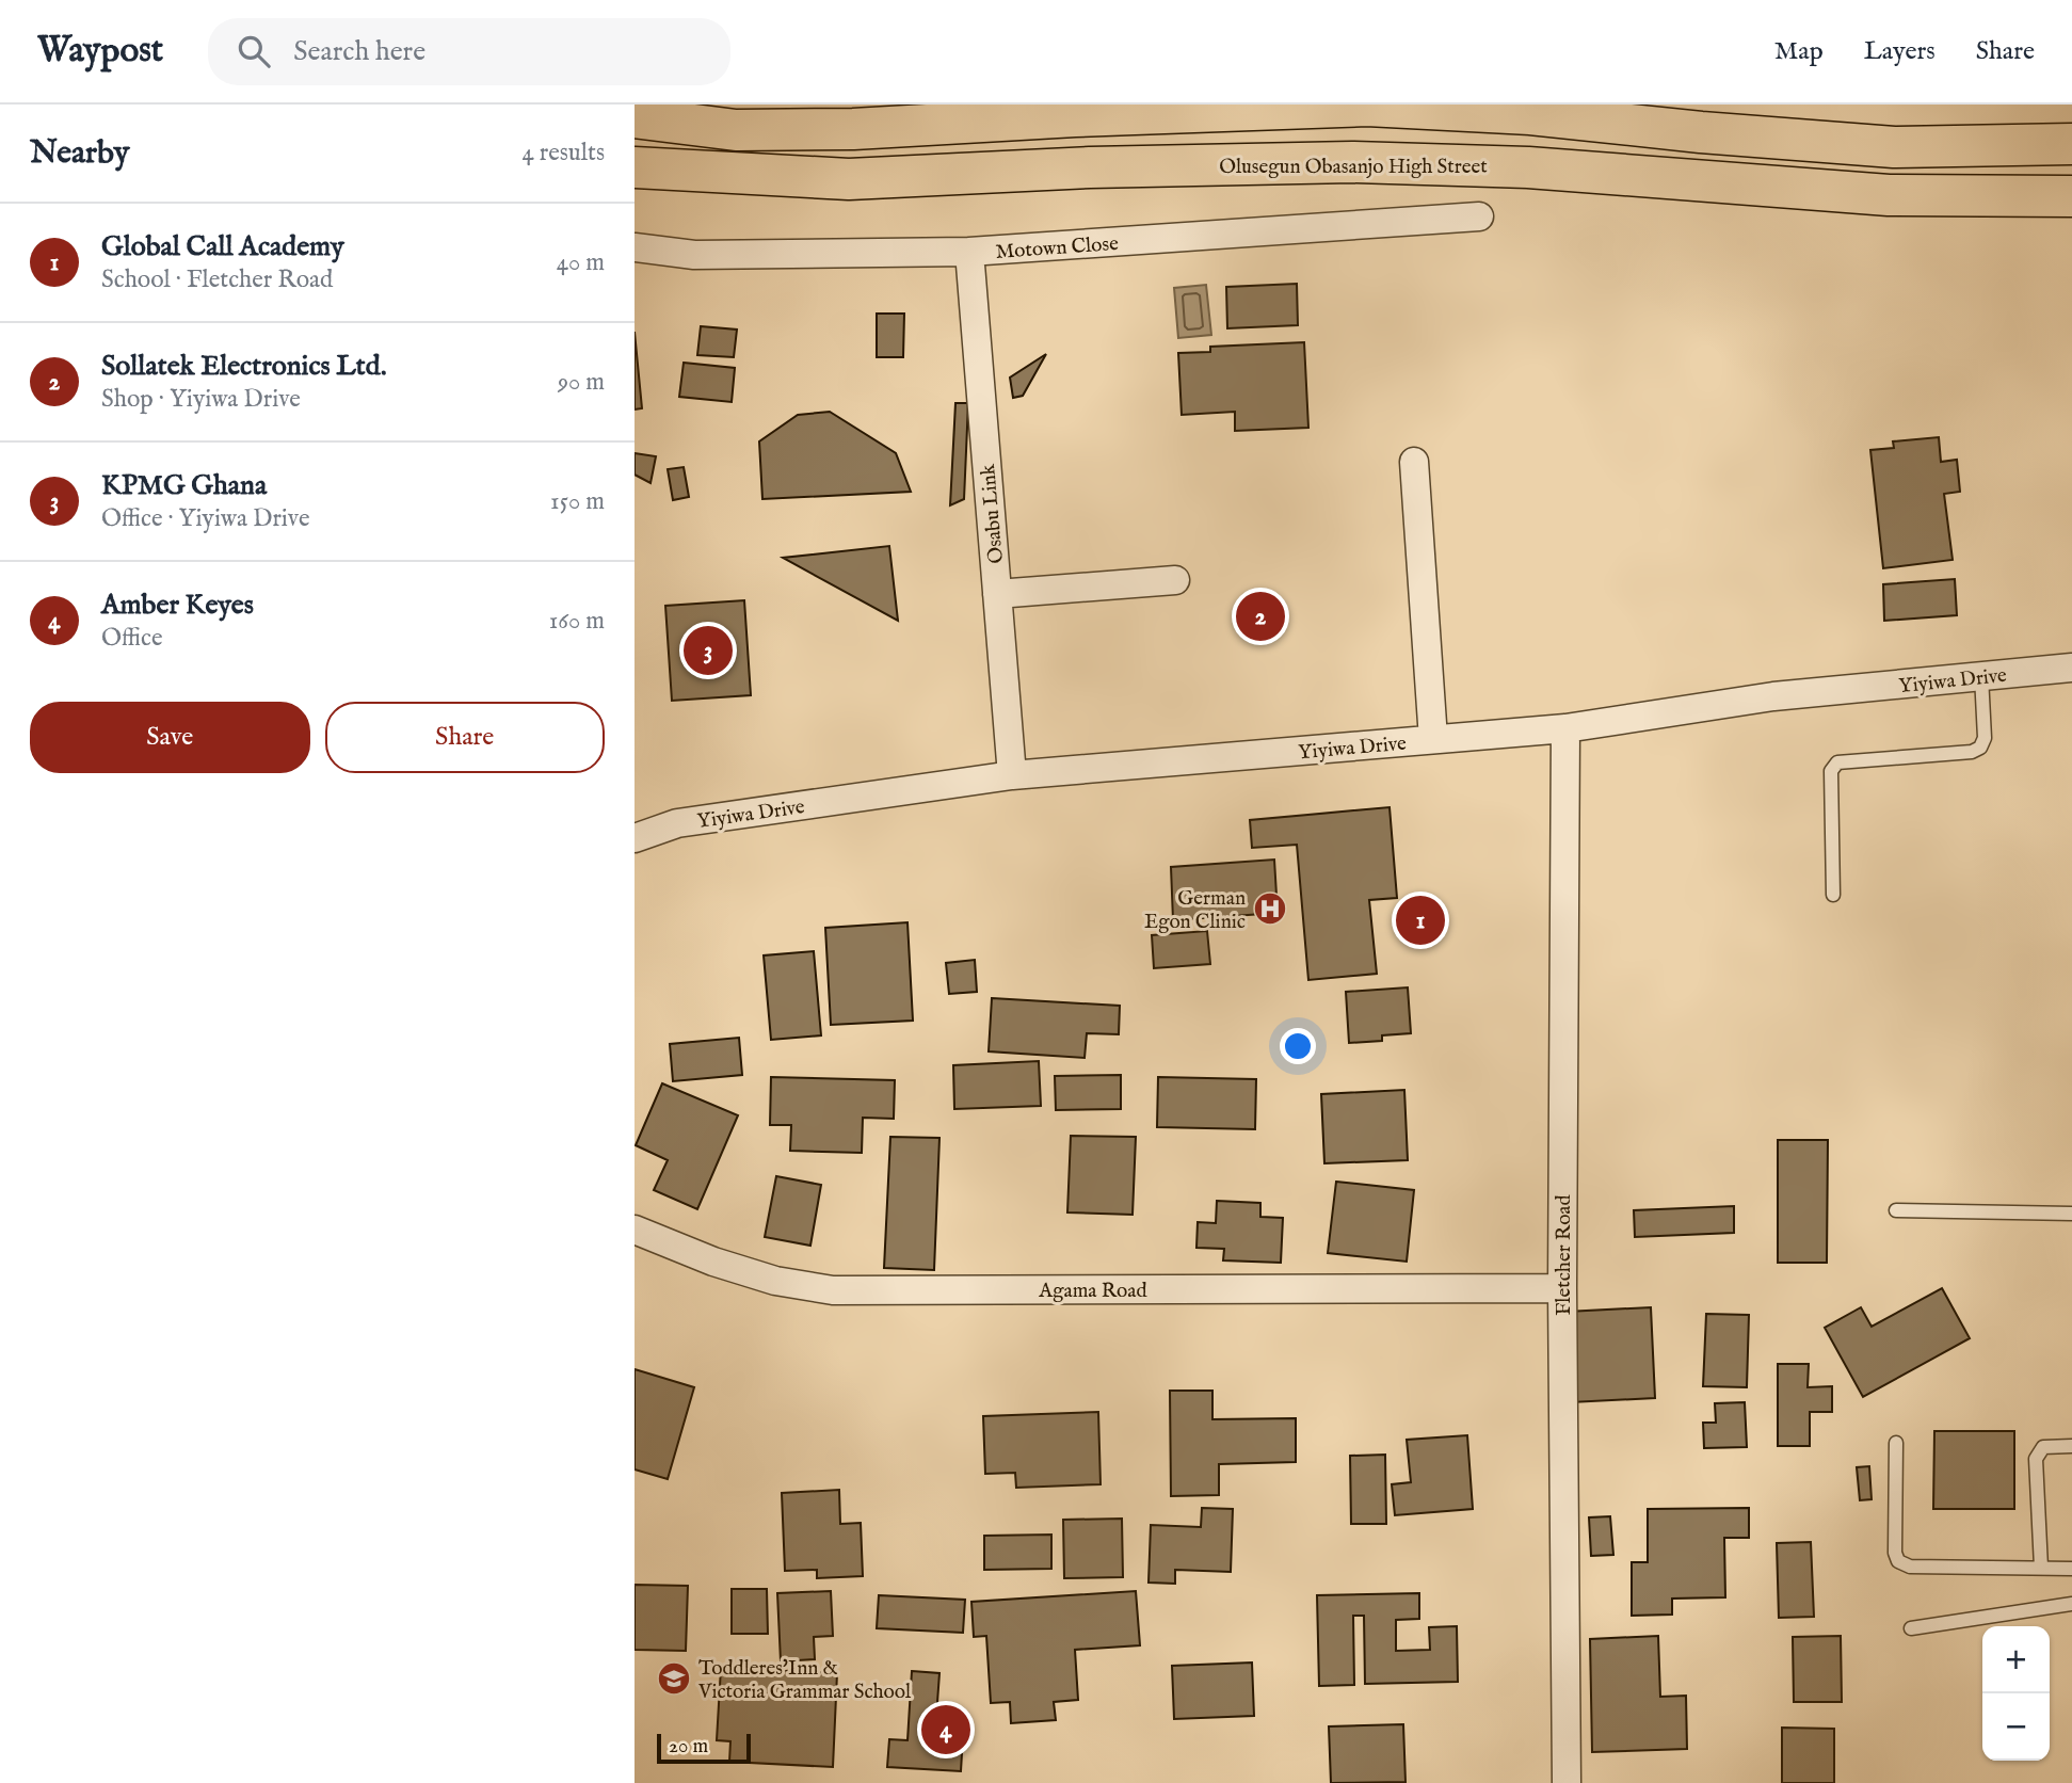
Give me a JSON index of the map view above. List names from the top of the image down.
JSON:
{
  "streets": {
    "main road": ["Olusegun Obasanjo High Street"],
    "street": [
      "Motown Close",
      "Osabu Link",
      "Yiyiwa Drive",
      "Fletcher Road",
      "Agama Road"
    ]
  },
  "crossings": [
    ["Motown Close", "Osabu Link"],
    ["Osabu Link", "Yiyiwa Drive"],
    ["Yiyiwa Drive", "Fletcher Road"],
    ["Fletcher Road", "Agama Road"]
  ],
  "places": {
    "hospital": ["German Egon Clinic"],
    "school or university": ["Toddleres'Inn & Victoria Grammar School"]
  },
  "scale_bar": "20 m",
  "page": {
    "header": "Waypost",
    "search": "Search here",
    "nav": ["Map", "Layers", "Share"],
    "heading": ["Nearby", "4 results"],
    "list": [
      {
        "mark": "1",
        "name": "Global Call Academy",
        "note": "School · Fletcher Road",
        "value": "40 m"
      },
      {
        "mark": "2",
        "name": "Sollatek Electronics Ltd.",
        "note": "Shop · Yiyiwa Drive",
        "value": "90 m"
      },
      {
        "mark": "3",
        "name": "KPMG Ghana",
        "note": "Office · Yiyiwa Drive",
        "value": "150 m"
      },
      {
        "mark": "4",
        "name": "Amber Keyes",
        "note": "Office",
        "value": "160 m"
      }
    ],
    "pins": [
      "2",
      "3",
      "1",
      "4"
    ],
    "buttons": ["Save", "Share"],
    "map_buttons": ["+", "−"],
    "scale": "20 m"
  }
}
